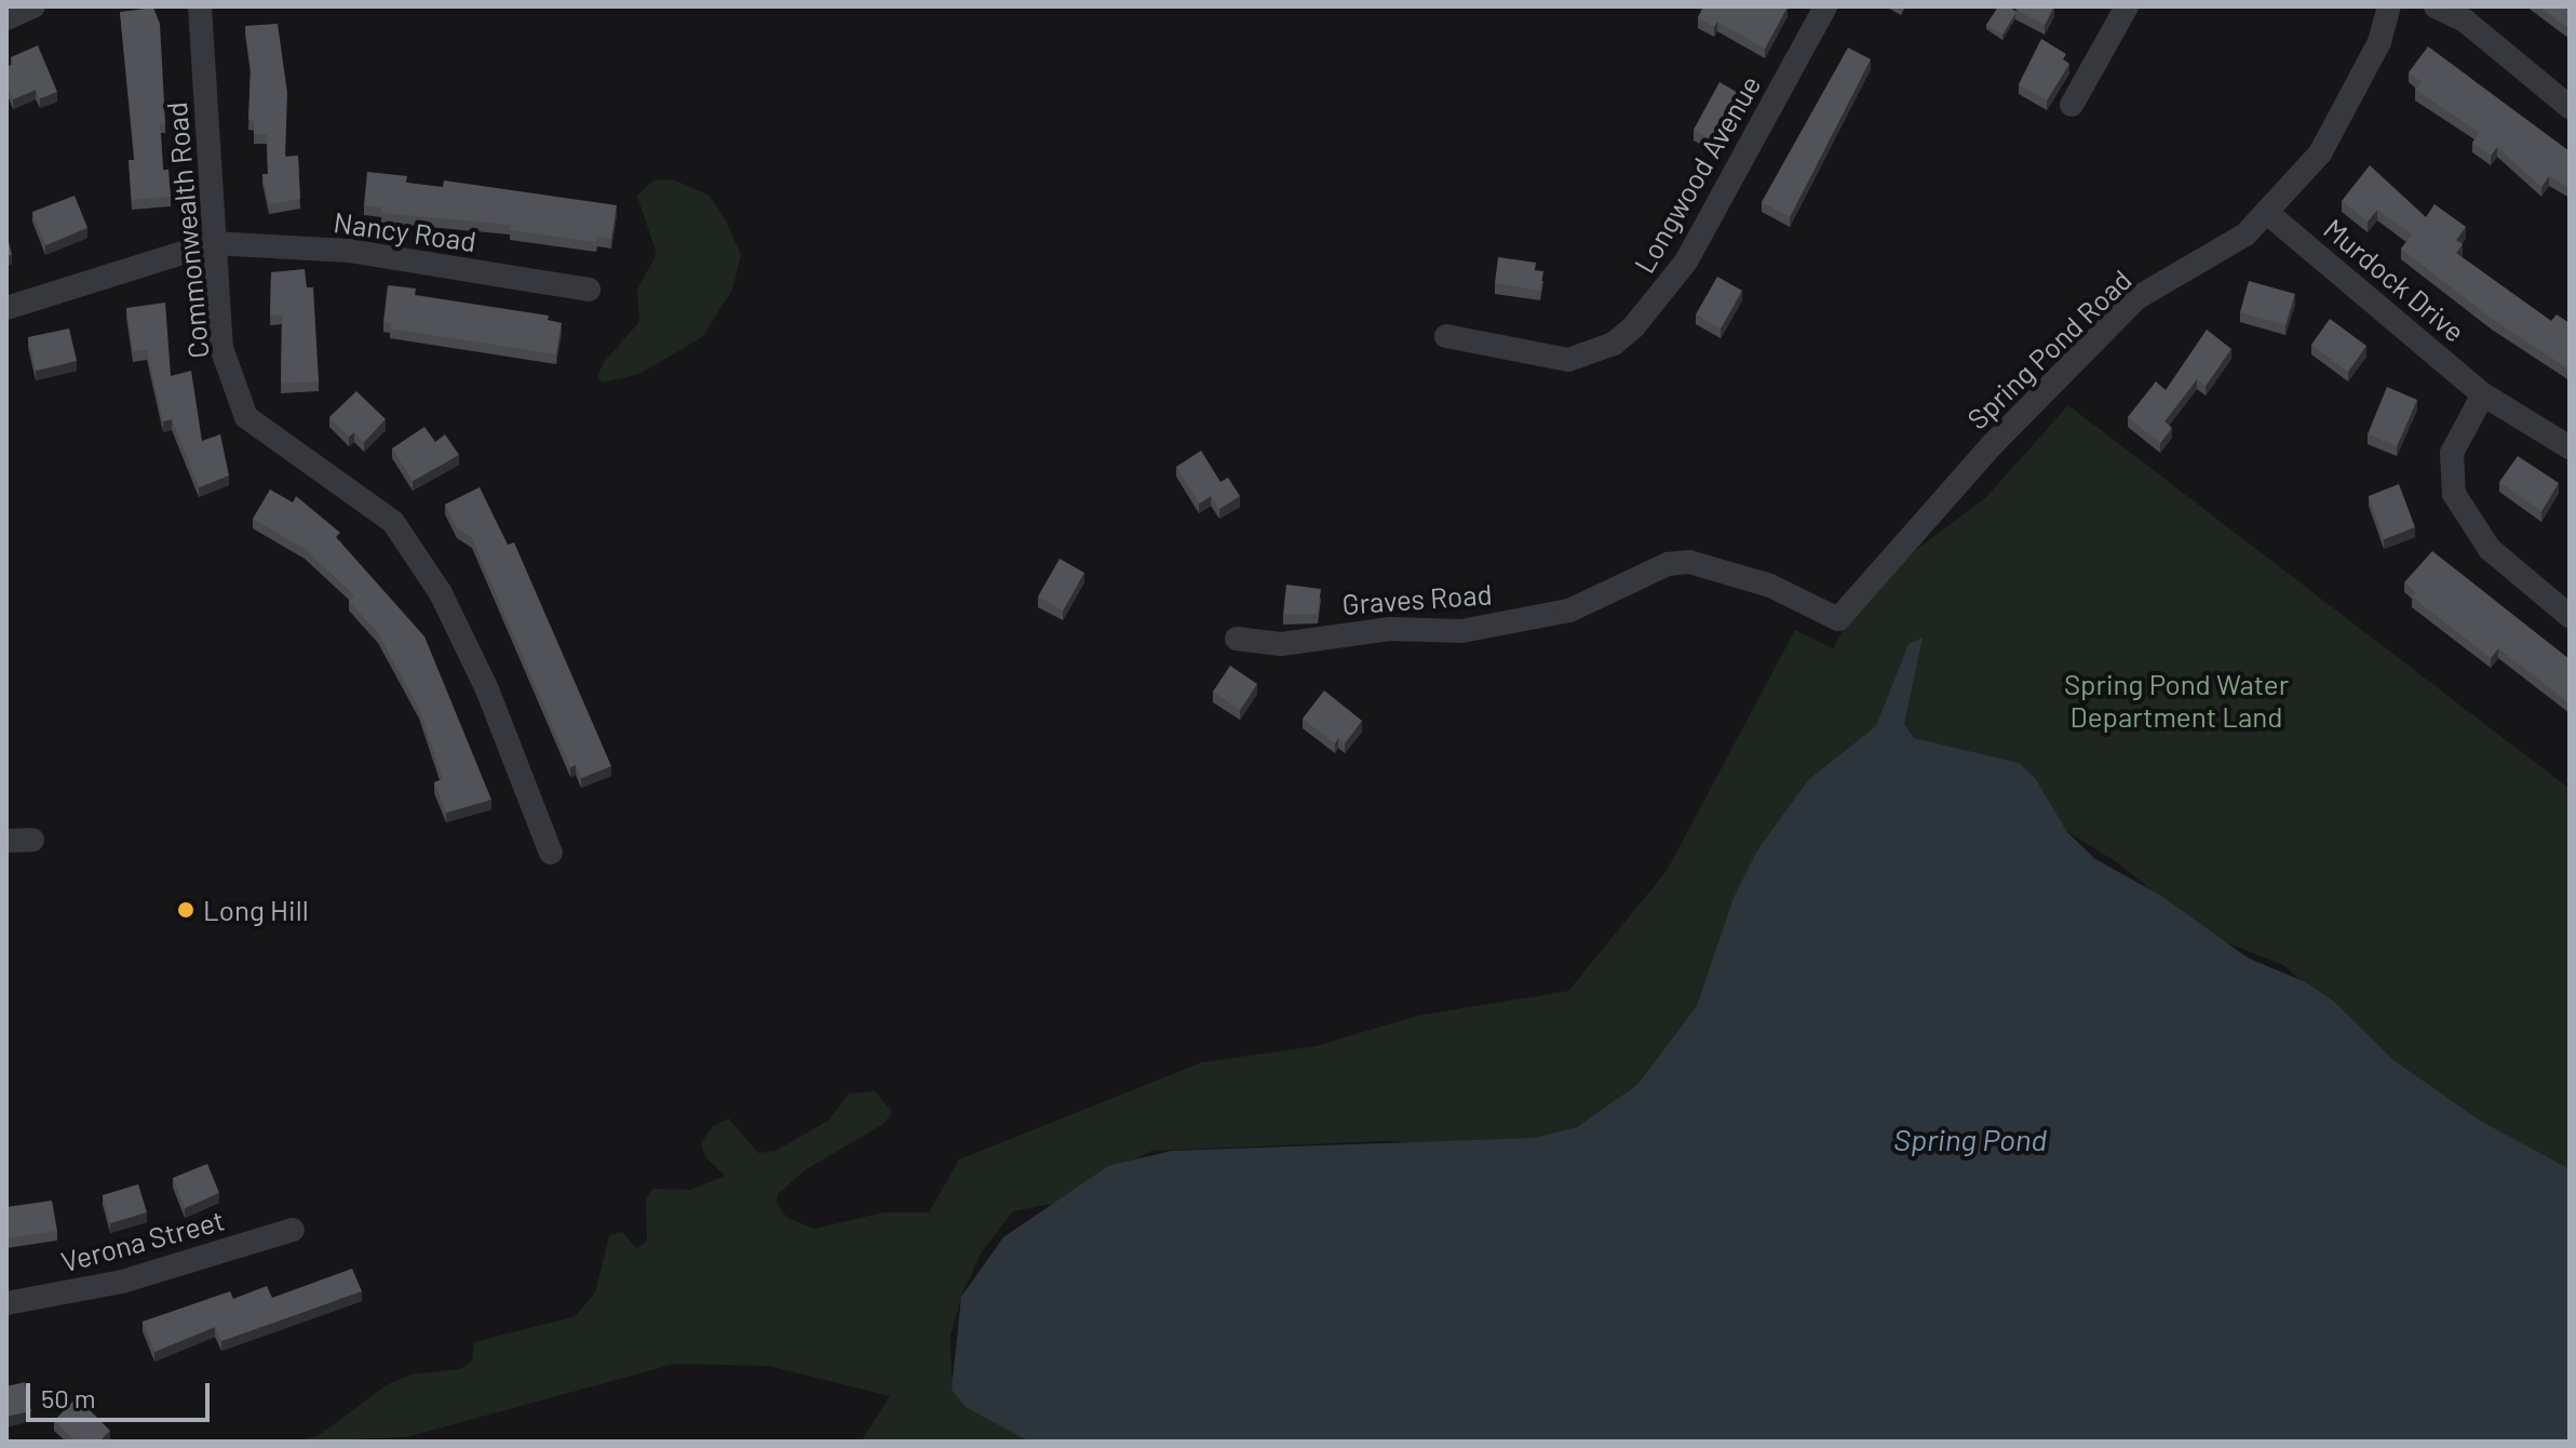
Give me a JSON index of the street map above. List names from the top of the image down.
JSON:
{
  "streets": {
    "street": [
      "Longwood Avenue",
      "Commonwealth Road",
      "Nancy Road",
      "Murdock Drive",
      "Spring Pond Road",
      "Graves Road",
      "Verona Street"
    ]
  },
  "crossings": [
    ["Commonwealth Road", "Nancy Road"],
    ["Murdock Drive", "Spring Pond Road"],
    ["Spring Pond Road", "Graves Road"]
  ],
  "water": ["Spring Pond"],
  "parks": ["Spring Pond Water Department Land"],
  "places": ["Long Hill"],
  "scale_bar": "50 m"
}
